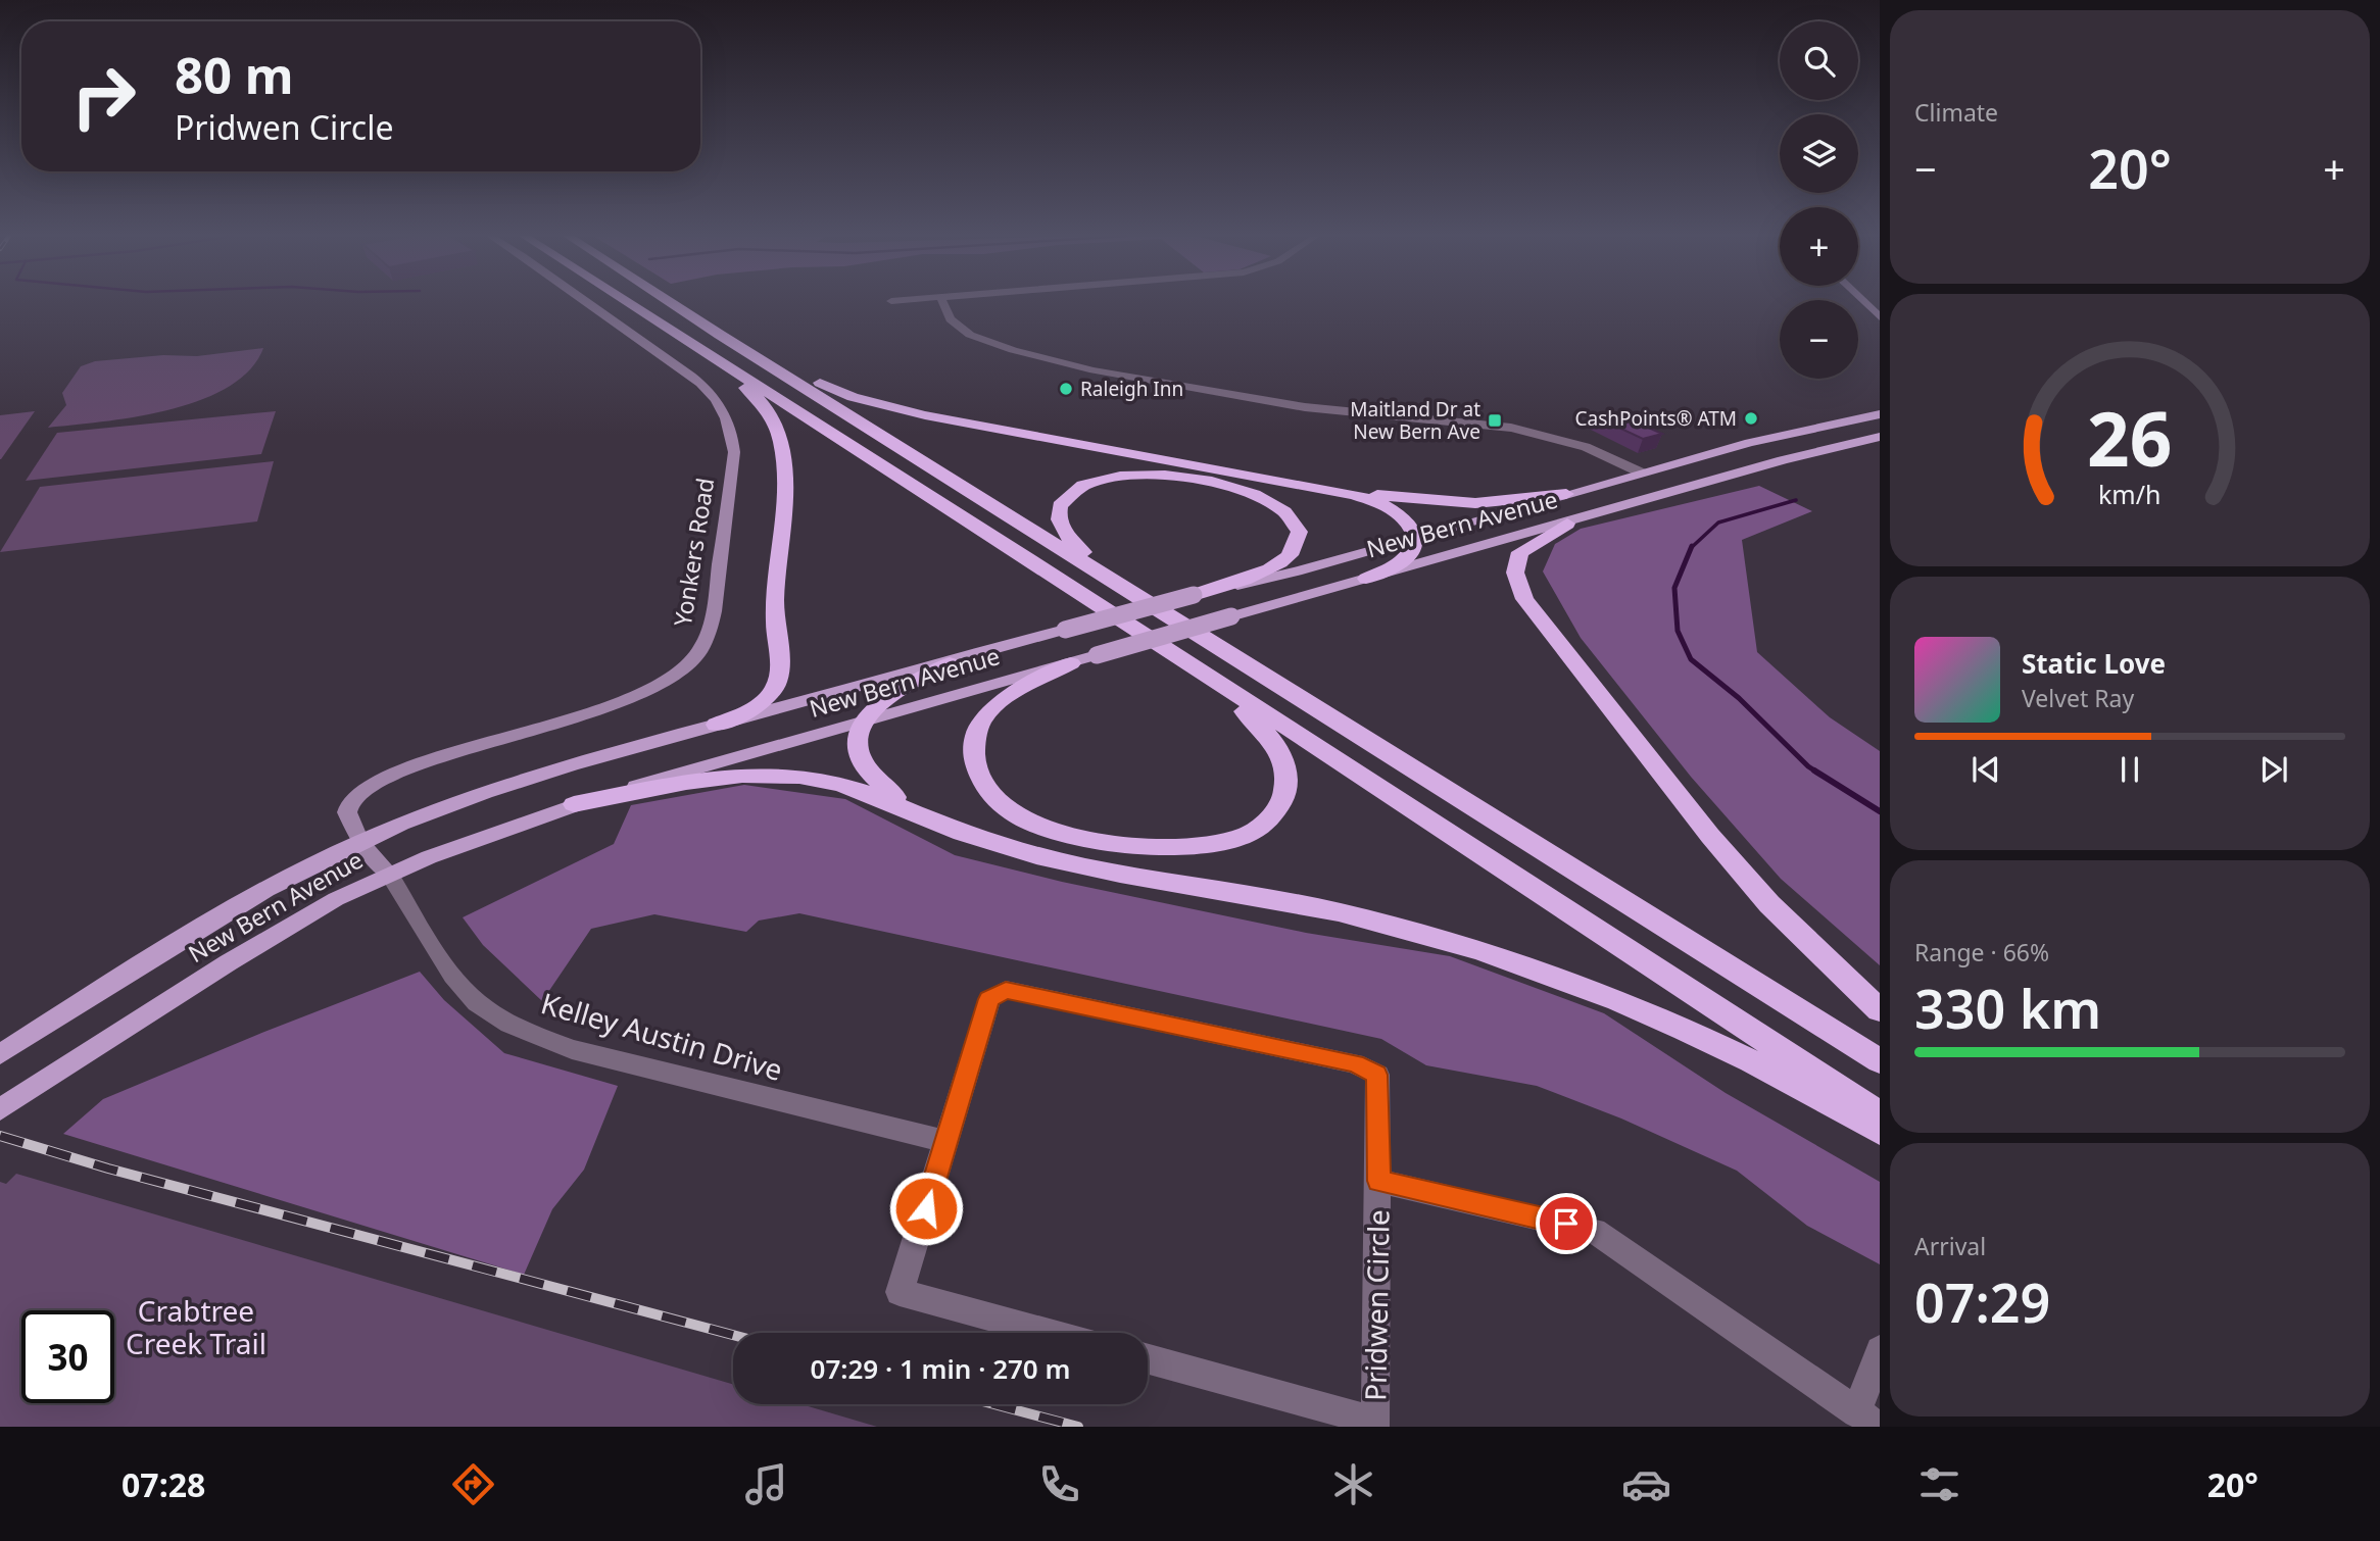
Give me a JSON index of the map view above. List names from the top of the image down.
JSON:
{
  "streets": {
    "main road": ["New Bern Avenue"],
    "street": ["Yonkers Road", "Kelley Austin Drive", "Pridwen Circle"]
  },
  "crossings": [
    ["New Bern Avenue", "Yonkers Road"],
    ["New Bern Avenue", "Kelley Austin Drive"],
    ["Yonkers Road", "Kelley Austin Drive"],
    ["Kelley Austin Drive", "Pridwen Circle"]
  ],
  "parks": ["Crabtree Creek Trail"],
  "places": {
    "other": ["Raleigh Inn", "CashPoints® ATM"],
    "transit": ["Maitland Dr at New Bern Ave"]
  },
  "page": {
    "tile": [
      "Climate",
      ["Range · 66%", "330 km"],
      ["Arrival", "07:29"]
    ],
    "map_buttons": ["+", "−"],
    "turn": ["80 m", "Pridwen Circle"],
    "heat": ["−", "20°", "+"],
    "song": ["Static Love", "Velvet Ray"],
    "limit": "30",
    "trip": "07:29 · 1 min · 270 m",
    "tabs": ["07:28", "20°"],
    "gauge": ["26", "km/h"]
  }
}
